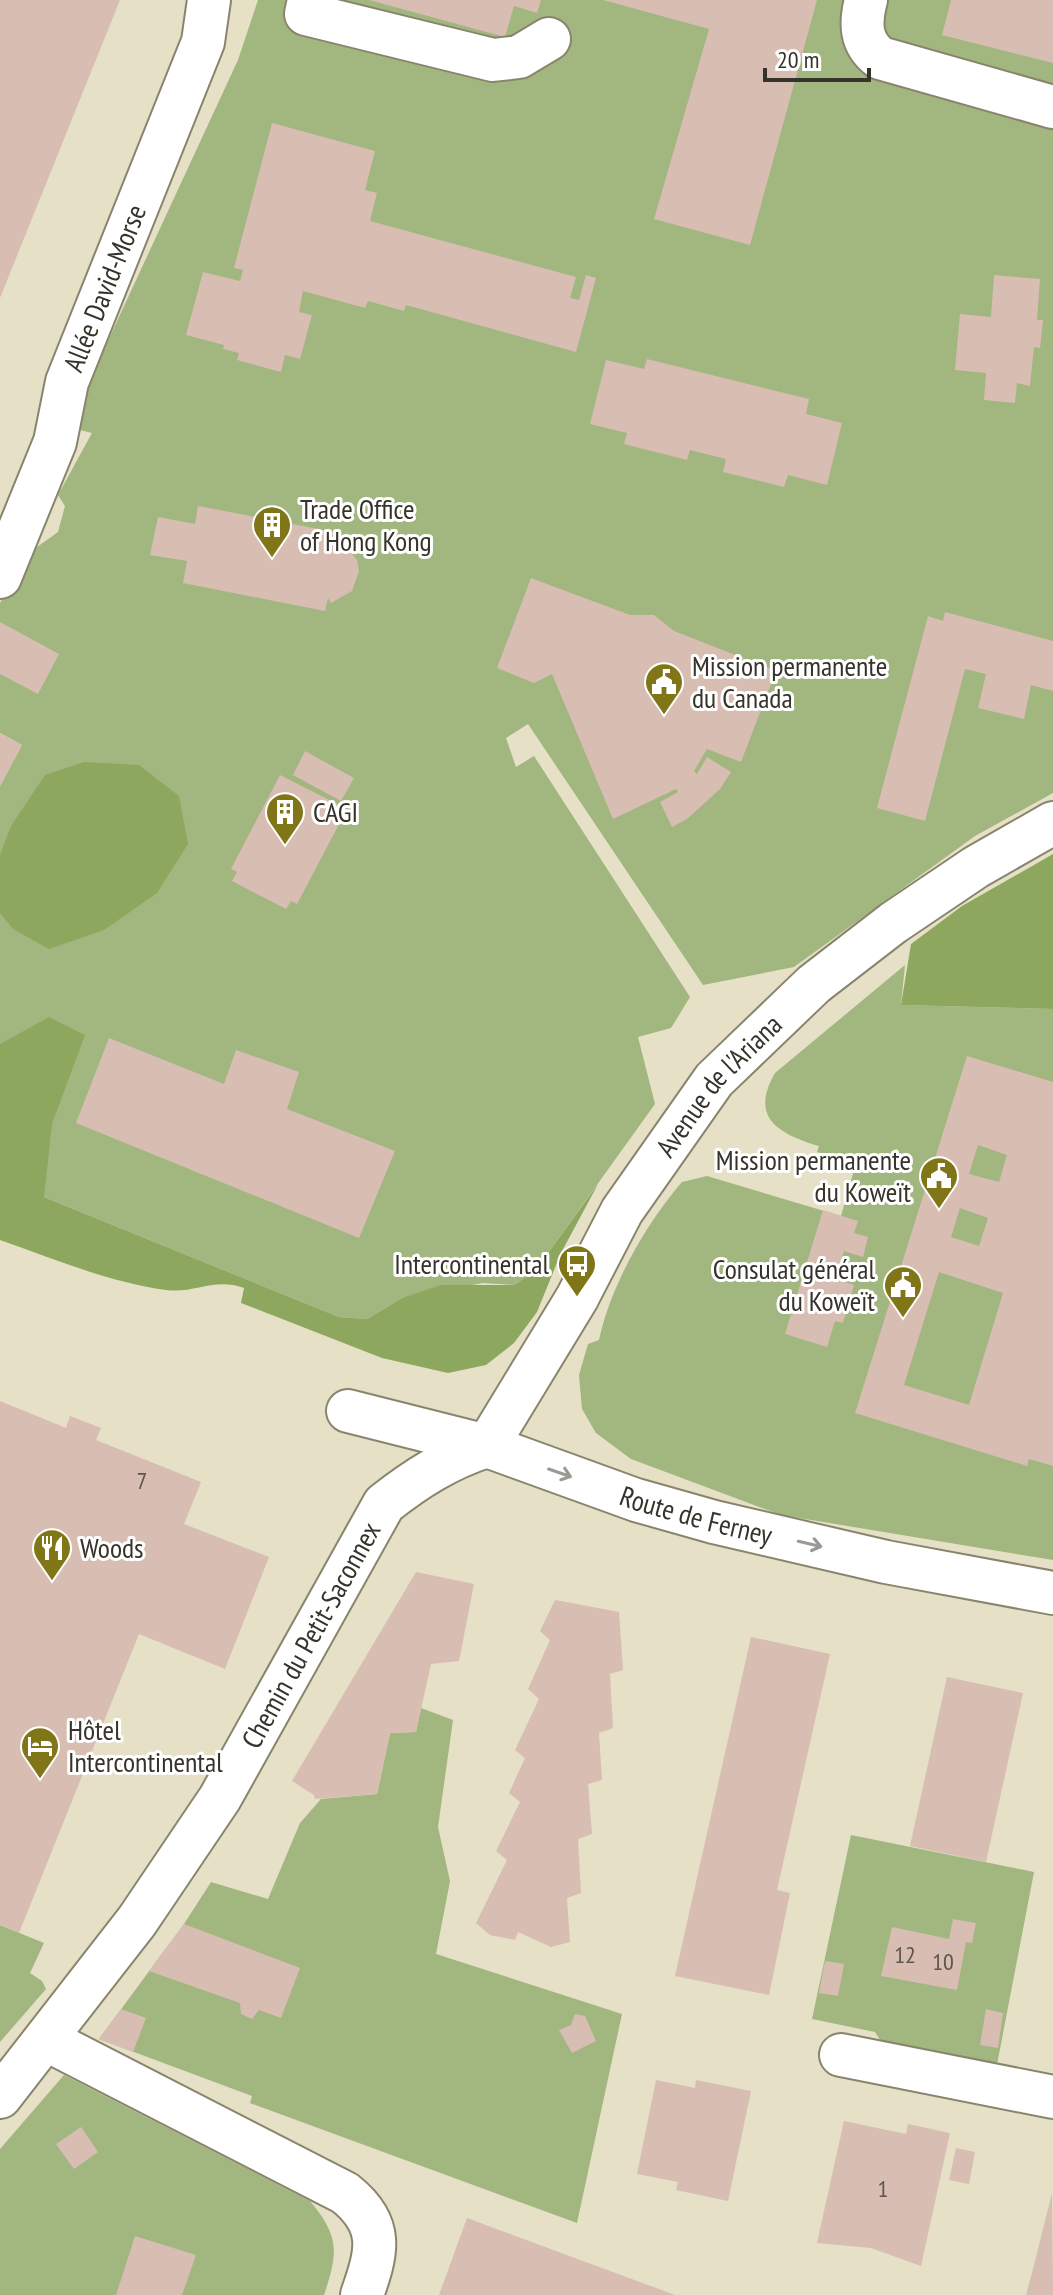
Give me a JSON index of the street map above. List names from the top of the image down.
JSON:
{
  "streets": {
    "street": [
      "Allée David-Morse",
      "Avenue de l'Ariana",
      "Route de Ferney",
      "Chemin du Petit-Saconnex"
    ]
  },
  "crossings": [
    ["Avenue de l'Ariana", "Route de Ferney"],
    ["Avenue de l'Ariana", "Chemin du Petit-Saconnex"],
    ["Route de Ferney", "Chemin du Petit-Saconnex"]
  ],
  "one_way": ["Route de Ferney"],
  "places": {
    "building": ["Trade Office of Hong Kong", "CAGI"],
    "public building": ["Mission permanente du Canada", "Mission permanente du Koweït", "Consulat général du Koweït"],
    "bus stop": ["Intercontinental"],
    "restaurant": ["Woods"],
    "hotel": ["Hôtel Intercontinental"]
  },
  "house_numbers": [
    "7",
    "12",
    "10",
    "1"
  ],
  "scale_bar": "20 m"
}
